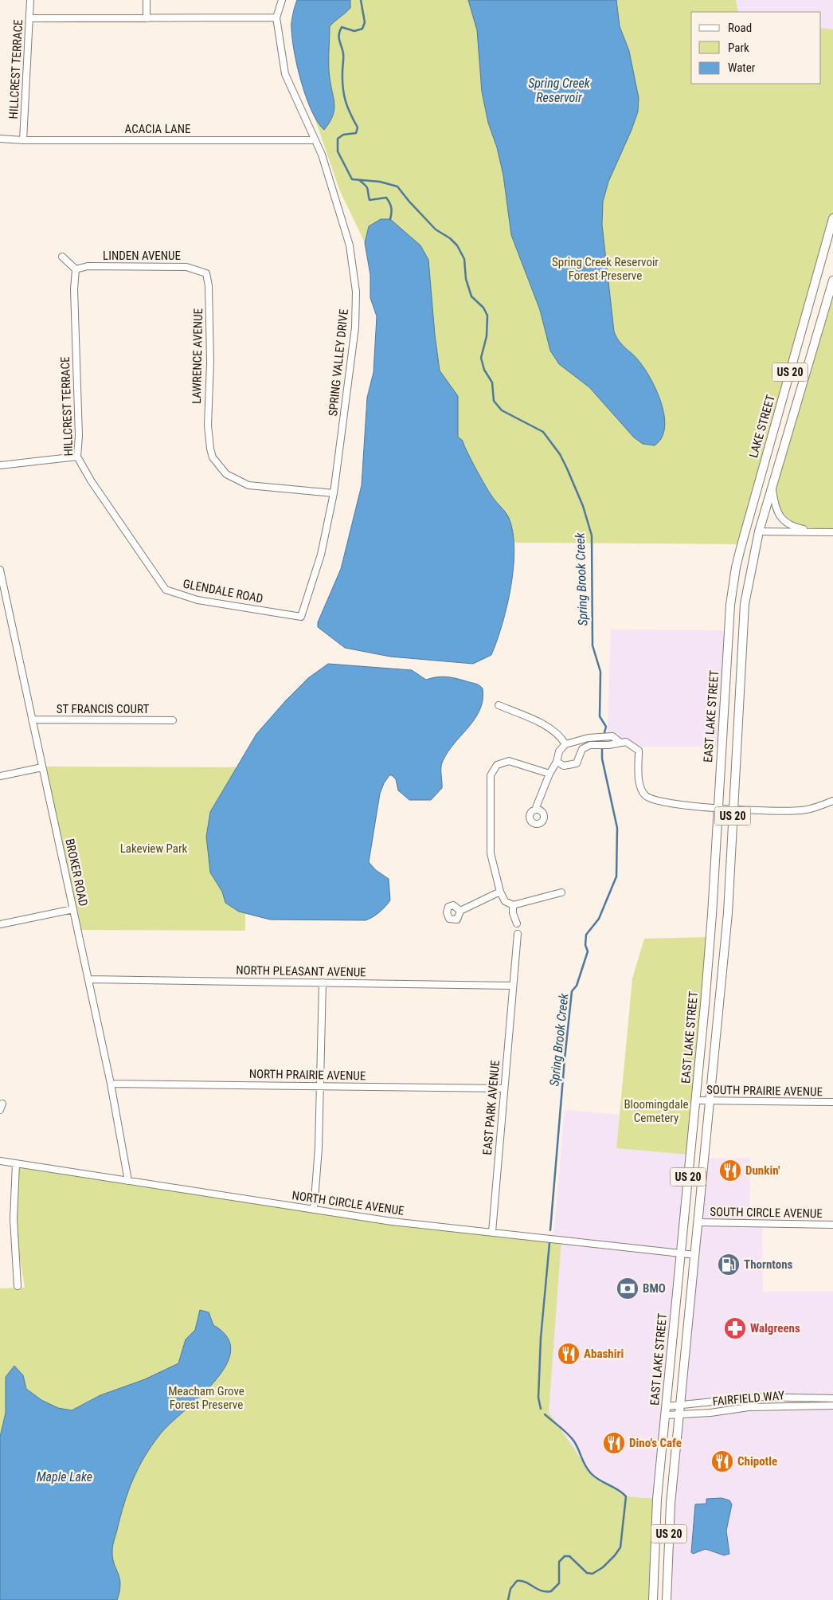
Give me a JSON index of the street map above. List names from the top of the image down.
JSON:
{
  "streets": {
    "main road": ["US 20", "LAKE STREET", "EAST LAKE STREET"],
    "street": [
      "HILLCREST TERRACE",
      "ACACIA LANE",
      "LINDEN AVENUE",
      "LAWRENCE AVENUE",
      "SPRING VALLEY DRIVE",
      "GLENDALE ROAD",
      "ST FRANCIS COURT",
      "BROKER ROAD",
      "NORTH PLEASANT AVENUE",
      "NORTH PRAIRIE AVENUE",
      "SOUTH PRAIRIE AVENUE",
      "EAST PARK AVENUE",
      "NORTH CIRCLE AVENUE",
      "SOUTH CIRCLE AVENUE",
      "FAIRFIELD WAY"
    ]
  },
  "crossings": [
    ["HILLCREST TERRACE", "ACACIA LANE"],
    ["HILLCREST TERRACE", "LINDEN AVENUE"],
    ["HILLCREST TERRACE", "GLENDALE ROAD"],
    ["ACACIA LANE", "SPRING VALLEY DRIVE"],
    ["LINDEN AVENUE", "LAWRENCE AVENUE"],
    ["LAWRENCE AVENUE", "SPRING VALLEY DRIVE"],
    ["SPRING VALLEY DRIVE", "GLENDALE ROAD"],
    ["US 20", "EAST LAKE STREET"],
    ["LAKE STREET", "EAST LAKE STREET"],
    ["ST FRANCIS COURT", "BROKER ROAD"],
    ["EAST LAKE STREET", "SOUTH PRAIRIE AVENUE"],
    ["EAST LAKE STREET", "NORTH CIRCLE AVENUE"],
    ["EAST LAKE STREET", "SOUTH CIRCLE AVENUE"],
    ["EAST LAKE STREET", "FAIRFIELD WAY"],
    ["BROKER ROAD", "NORTH PLEASANT AVENUE"],
    ["BROKER ROAD", "NORTH PRAIRIE AVENUE"],
    ["BROKER ROAD", "NORTH CIRCLE AVENUE"],
    ["NORTH PLEASANT AVENUE", "EAST PARK AVENUE"],
    ["NORTH PRAIRIE AVENUE", "EAST PARK AVENUE"],
    ["EAST PARK AVENUE", "NORTH CIRCLE AVENUE"]
  ],
  "water": ["Spring Creek Reservoir", "Spring Brook Creek", "Maple Lake"],
  "parks": [
    "Spring Creek Reservoir Forest Preserve",
    "Lakeview Park",
    "Bloomingdale Cemetery",
    "Meacham Grove Forest Preserve"
  ],
  "places": {
    "restaurant": [
      "Dunkin'",
      "Abashiri",
      "Dino's Cafe",
      "Chipotle"
    ],
    "fuel station": ["Thorntons"],
    "bank": ["BMO"],
    "pharmacy": ["Walgreens"]
  },
  "legend": ["Road", "Park", "Water"]
}
